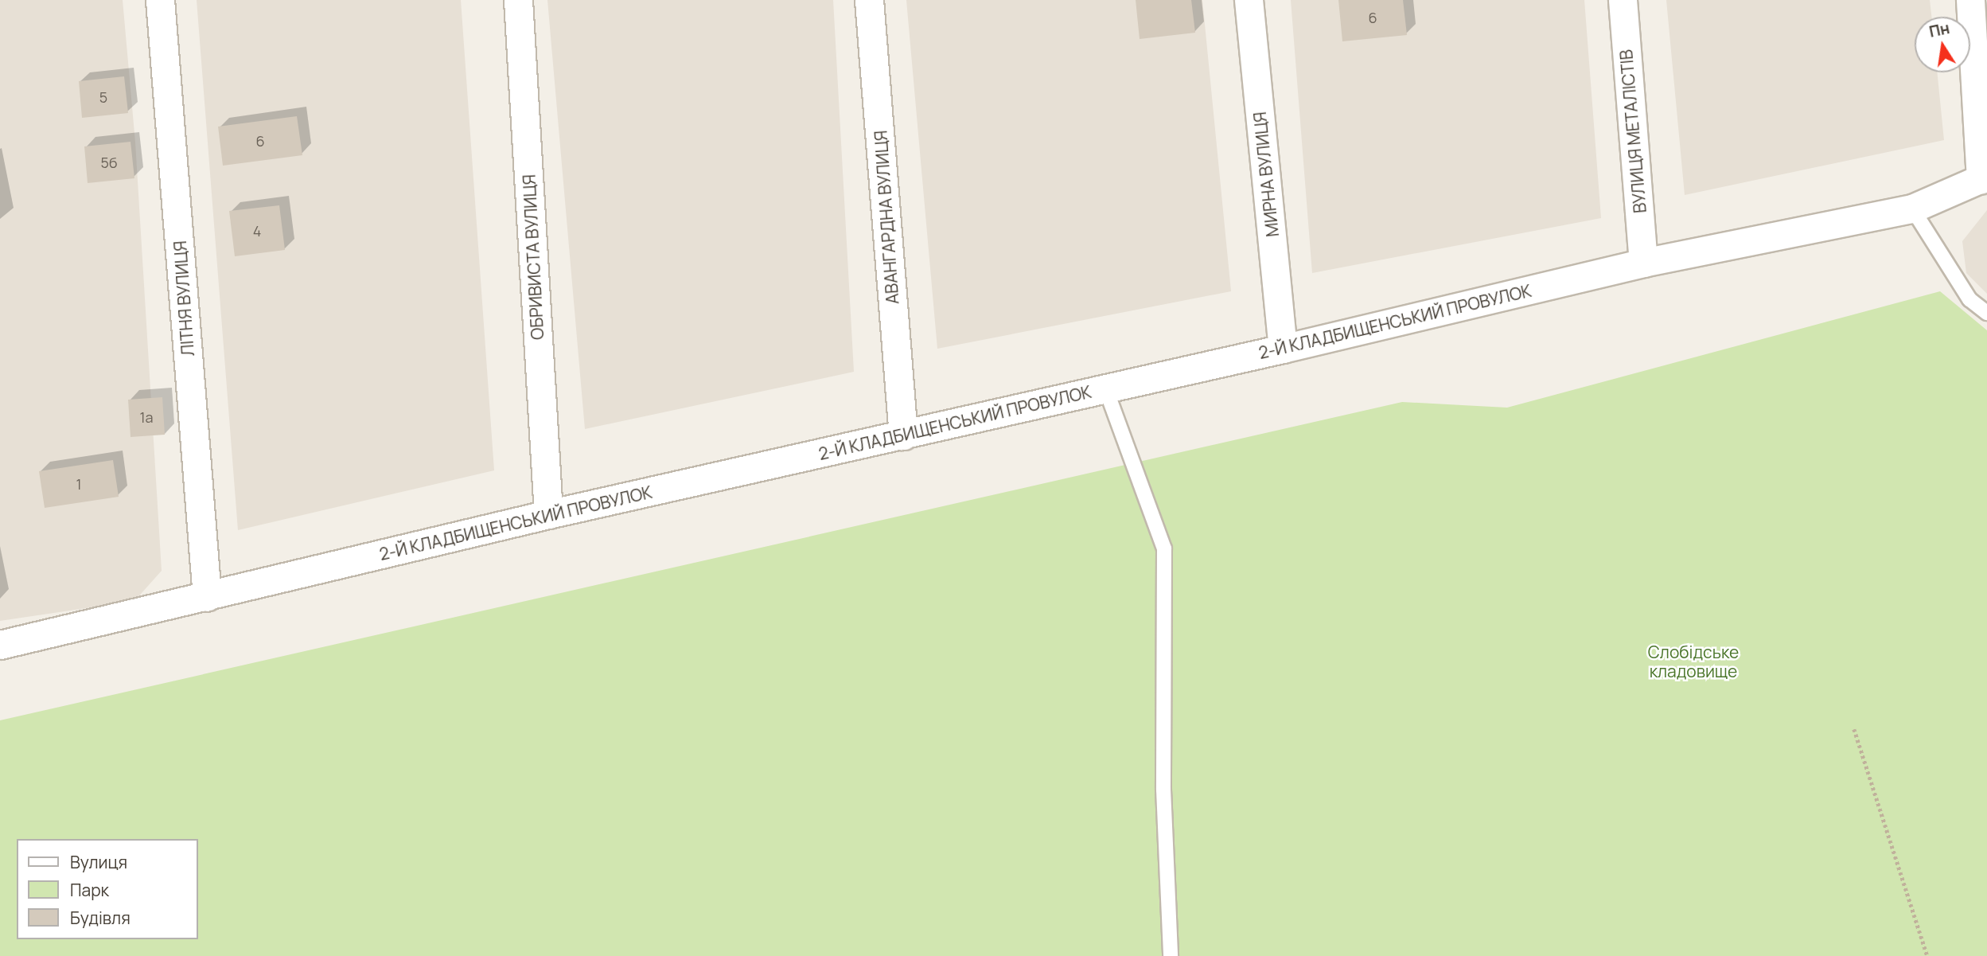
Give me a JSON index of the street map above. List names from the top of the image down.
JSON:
{
  "streets": {
    "street": [
      "ВУЛИЦЯ МЕТАЛІСТІВ",
      "МИРНА ВУЛИЦЯ",
      "АВАНГАРДНА ВУЛИЦЯ",
      "ОБРИВИСТА ВУЛИЦЯ",
      "ЛІТНЯ ВУЛИЦЯ",
      "2-Й КЛАДБИЩЕНСЬКИЙ ПРОВУЛОК"
    ]
  },
  "crossings": [
    ["ВУЛИЦЯ МЕТАЛІСТІВ", "2-Й КЛАДБИЩЕНСЬКИЙ ПРОВУЛОК"],
    ["МИРНА ВУЛИЦЯ", "2-Й КЛАДБИЩЕНСЬКИЙ ПРОВУЛОК"],
    ["АВАНГАРДНА ВУЛИЦЯ", "2-Й КЛАДБИЩЕНСЬКИЙ ПРОВУЛОК"],
    ["ОБРИВИСТА ВУЛИЦЯ", "2-Й КЛАДБИЩЕНСЬКИЙ ПРОВУЛОК"],
    ["ЛІТНЯ ВУЛИЦЯ", "2-Й КЛАДБИЩЕНСЬКИЙ ПРОВУЛОК"]
  ],
  "parks": ["Слобідське кладовище"],
  "house_numbers": [
    "6",
    "5",
    "6",
    "5б",
    "4",
    "1а",
    "1"
  ],
  "legend": ["Вулиця", "Парк", "Будівля"],
  "north": "top"
}
